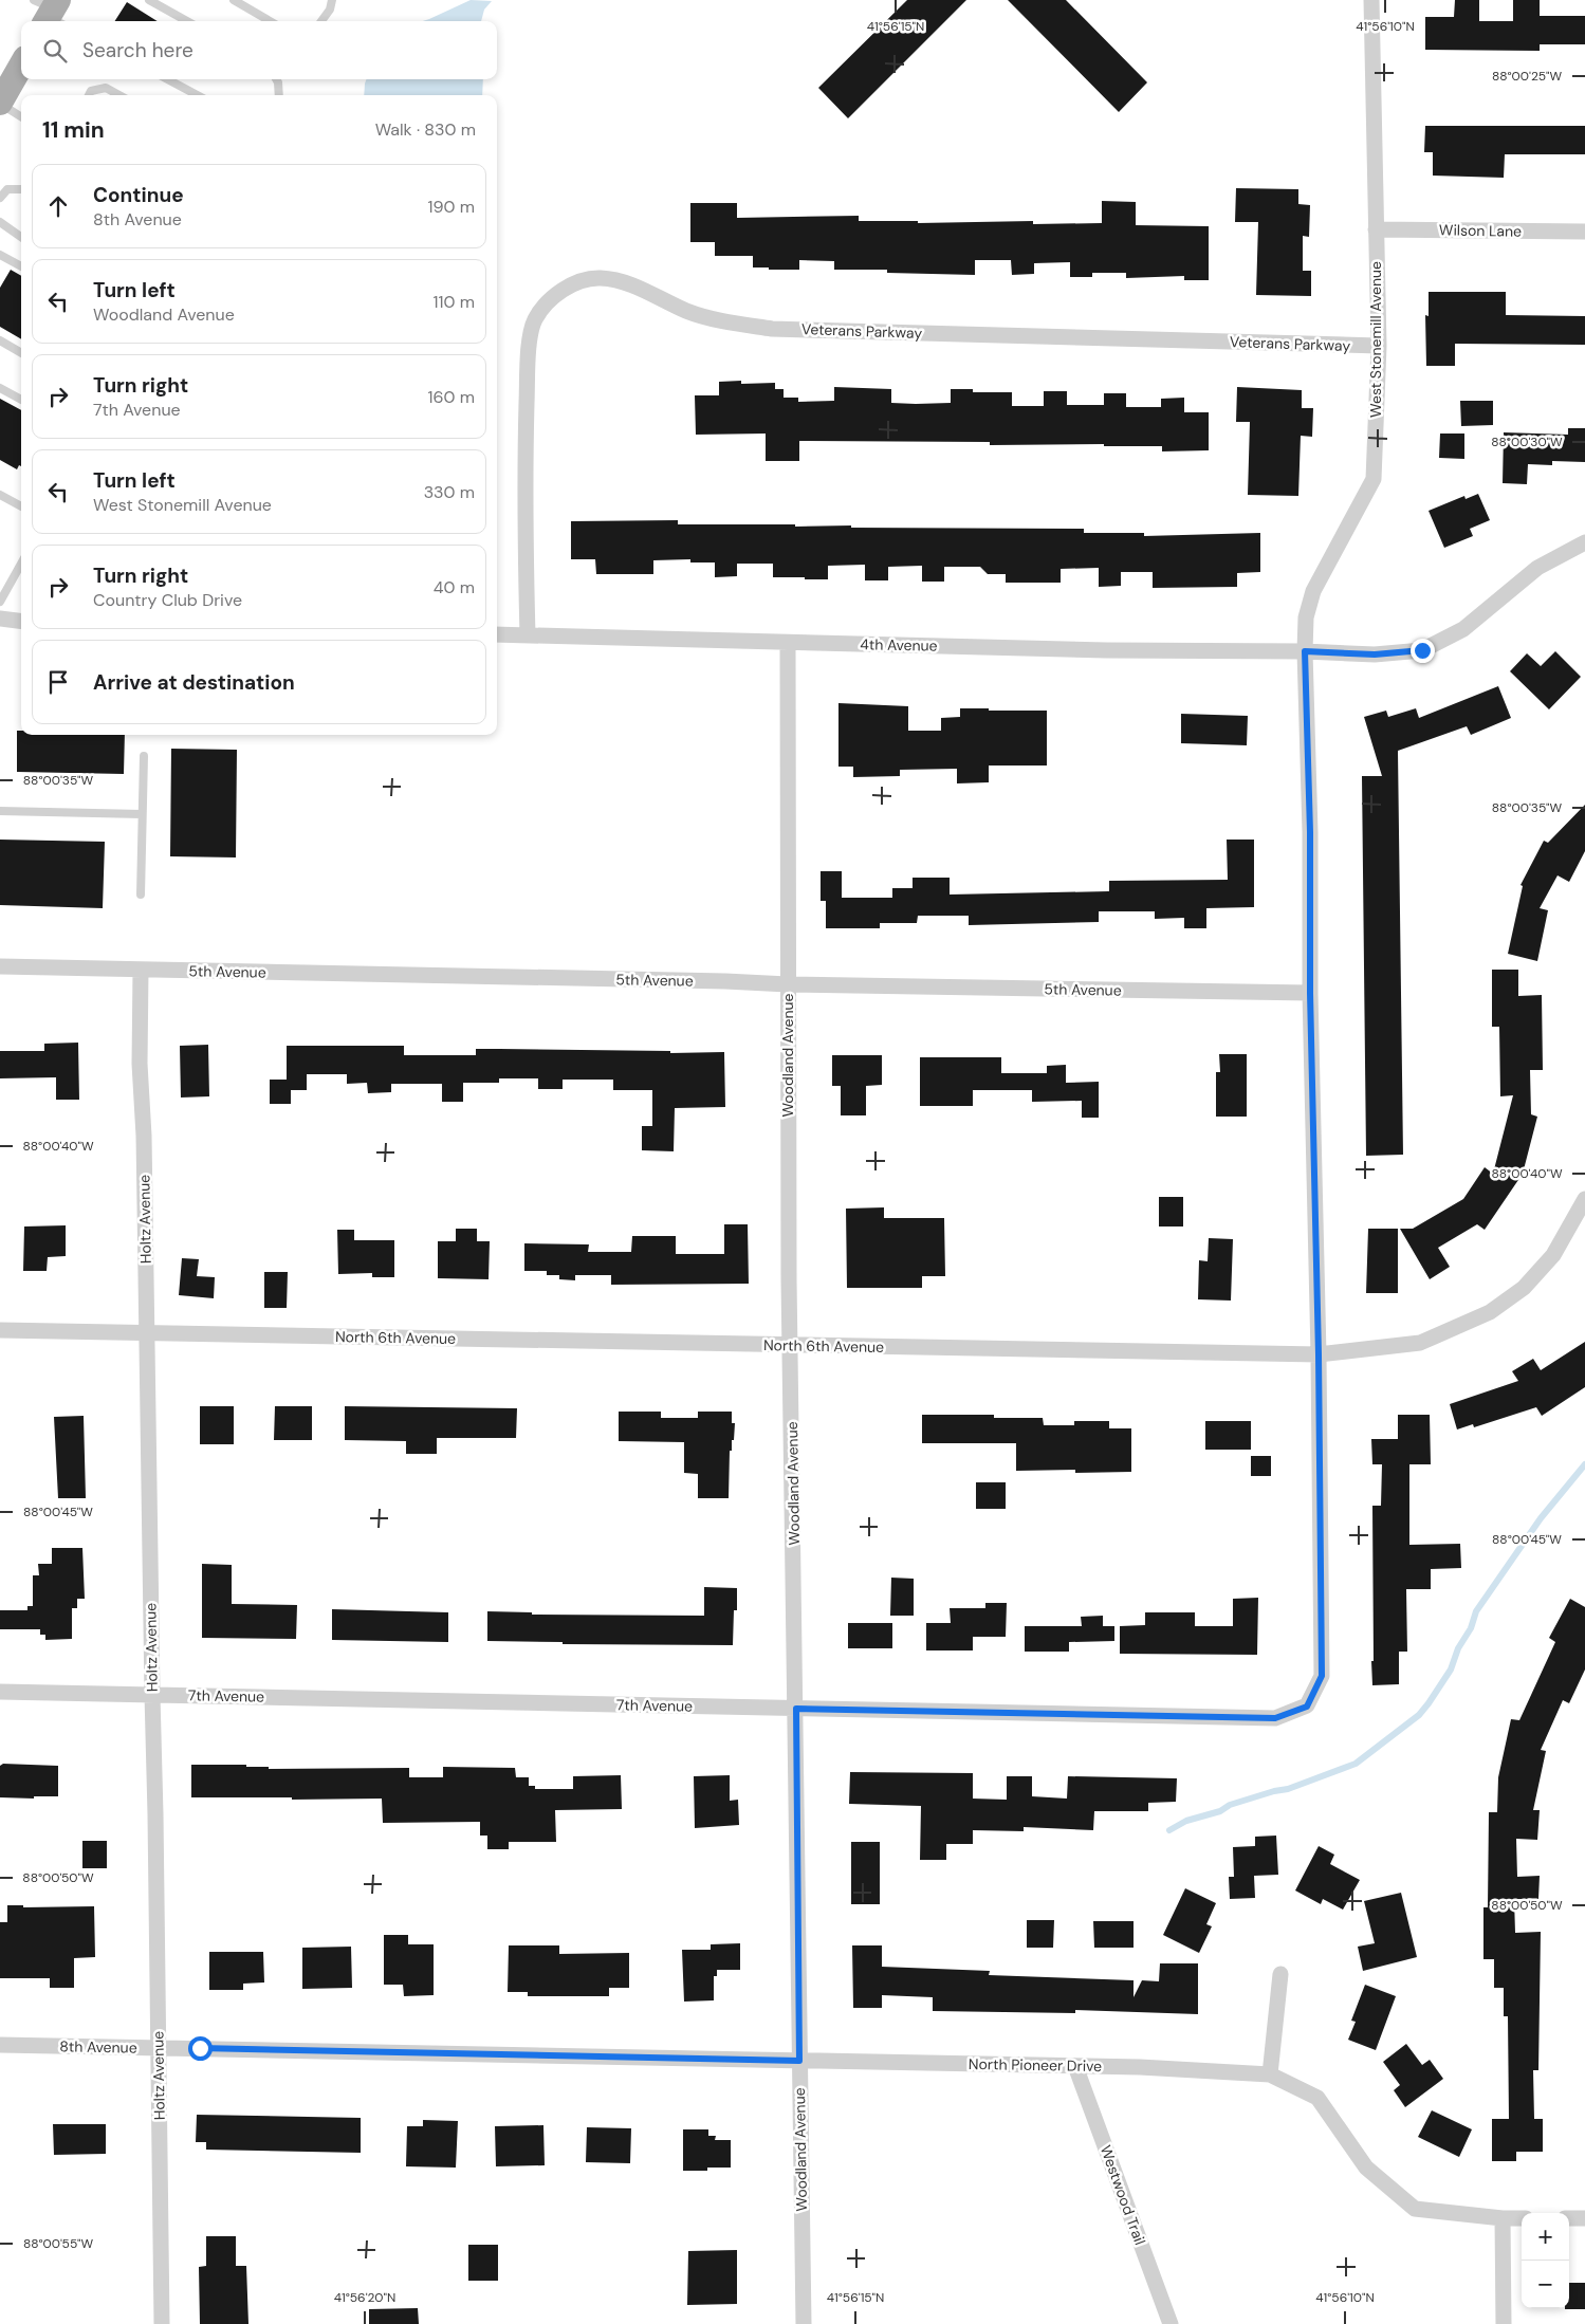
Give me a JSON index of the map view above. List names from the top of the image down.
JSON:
{
  "streets": {
    "street": [
      "Wilson Lane",
      "Veterans Parkway",
      "West Stonemill Avenue",
      "4th Avenue",
      "5th Avenue",
      "Woodland Avenue",
      "Holtz Avenue",
      "North 6th Avenue",
      "7th Avenue",
      "8th Avenue",
      "North Pioneer Drive",
      "Westwood Trail"
    ]
  },
  "crossings": [
    ["Wilson Lane", "West Stonemill Avenue"],
    ["Veterans Parkway", "West Stonemill Avenue"],
    ["Veterans Parkway", "4th Avenue"],
    ["West Stonemill Avenue", "4th Avenue"],
    ["West Stonemill Avenue", "5th Avenue"],
    ["West Stonemill Avenue", "North 6th Avenue"],
    ["West Stonemill Avenue", "7th Avenue"],
    ["4th Avenue", "Woodland Avenue"],
    ["5th Avenue", "Woodland Avenue"],
    ["5th Avenue", "Holtz Avenue"],
    ["Woodland Avenue", "North 6th Avenue"],
    ["Woodland Avenue", "7th Avenue"],
    ["Woodland Avenue", "8th Avenue"],
    ["Woodland Avenue", "North Pioneer Drive"],
    ["Holtz Avenue", "North 6th Avenue"],
    ["Holtz Avenue", "7th Avenue"],
    ["Holtz Avenue", "8th Avenue"],
    ["8th Avenue", "North Pioneer Drive"],
    ["North Pioneer Drive", "Westwood Trail"]
  ],
  "page": {
    "search": "Search here",
    "heading": ["11 min", "Walk · 830 m"],
    "list": [
      ["Continue", "8th Avenue", "190 m"],
      ["Turn left", "Woodland Avenue", "110 m"],
      ["Turn right", "7th Avenue", "160 m"],
      ["Turn left", "West Stonemill Avenue", "330 m"],
      ["Turn right", "Country Club Drive", "40 m"],
      "Arrive at destination"
    ],
    "map_buttons": ["+", "−"]
  },
  "coordinates": [
    "41°56'15\"N",
    "41°56'10\"N",
    "88°00'25\"W",
    "88°00'30\"W",
    "88°00'35\"W",
    "88°00'40\"W",
    "88°00'45\"W",
    "88°00'50\"W",
    "88°00'55\"W",
    "41°56'20\"N"
  ]
}
